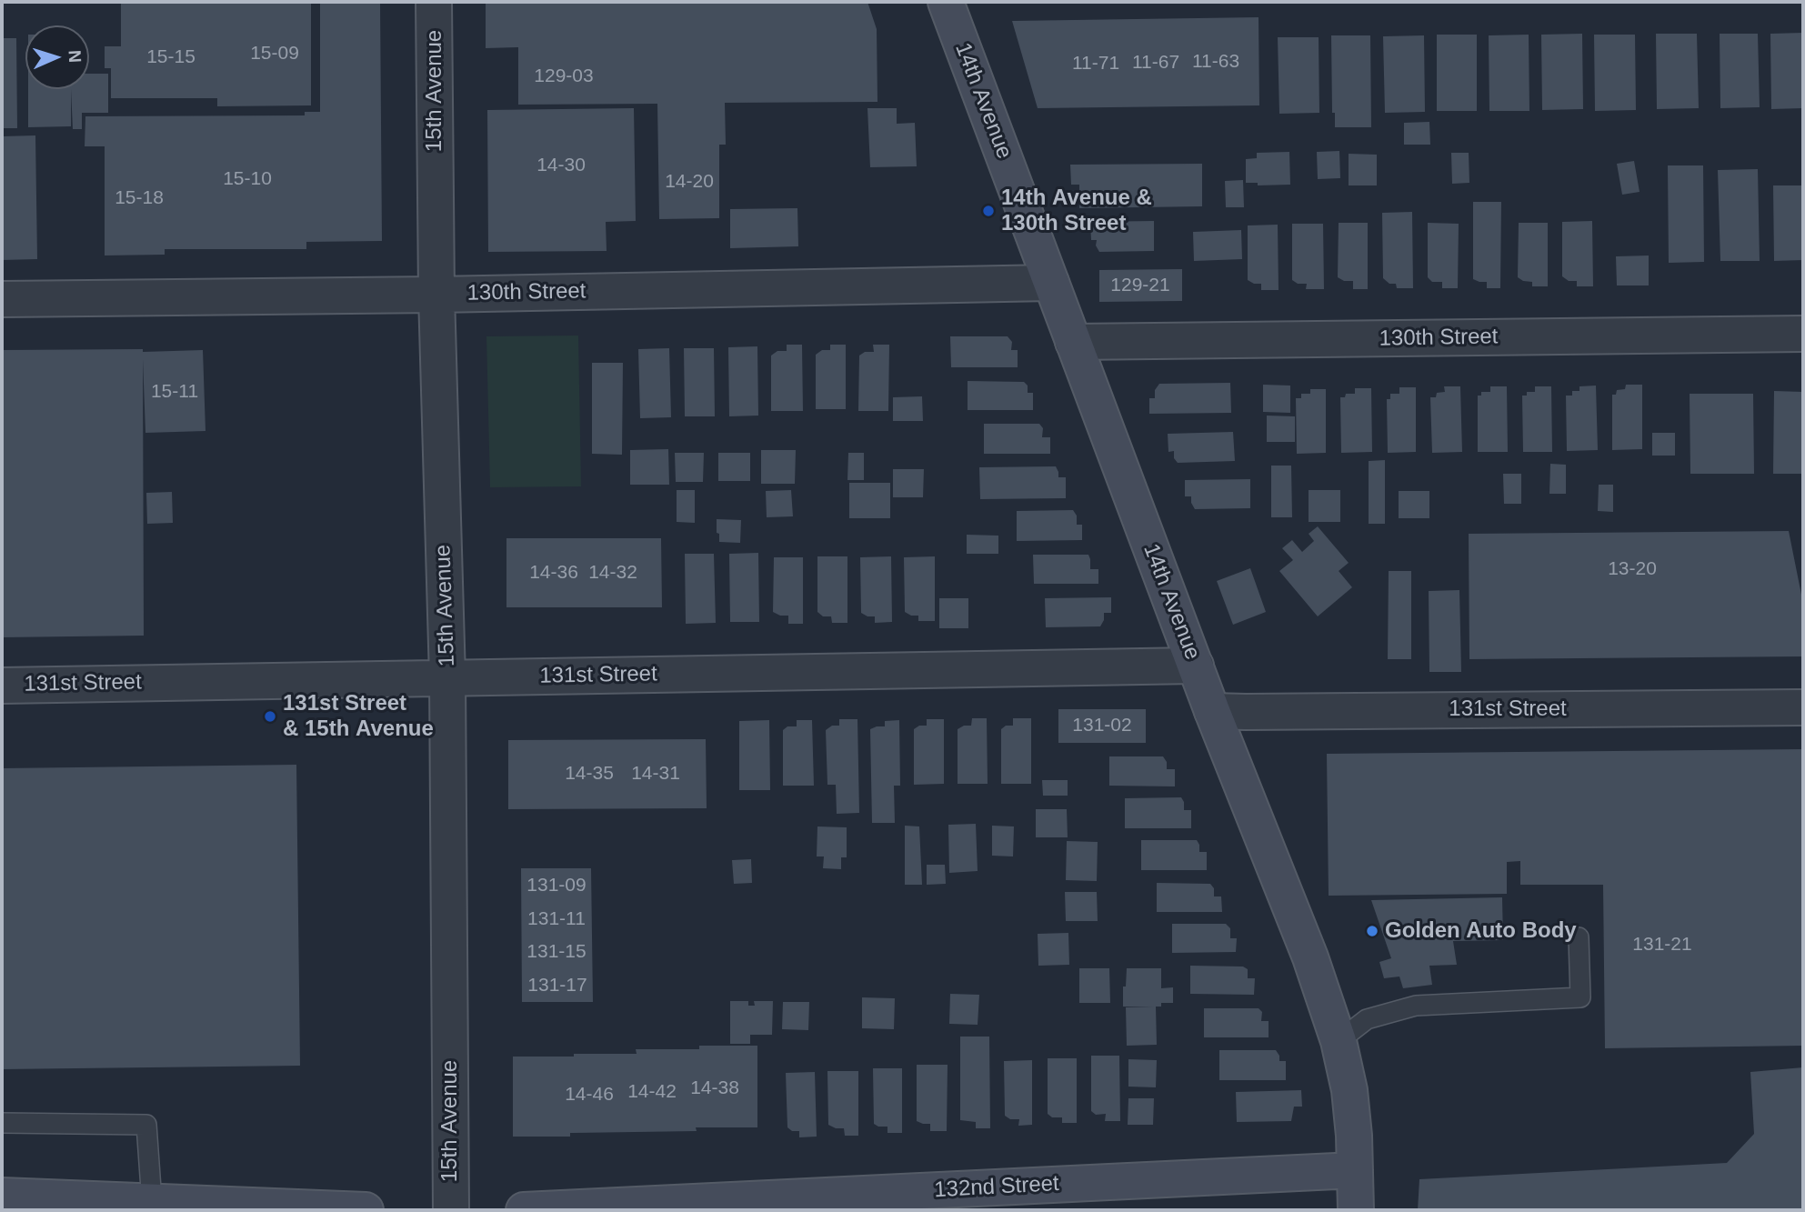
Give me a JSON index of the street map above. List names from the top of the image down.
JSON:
{
  "streets": {
    "street": [
      "15th Avenue",
      "14th Avenue",
      "130th Street",
      "131st Street",
      "132nd Street"
    ]
  },
  "crossings": [
    ["15th Avenue", "130th Street"],
    ["15th Avenue", "131st Street"],
    ["14th Avenue", "130th Street"],
    ["14th Avenue", "131st Street"],
    ["14th Avenue", "132nd Street"]
  ],
  "places": ["14th Avenue & 130th Street", "131st Street & 15th Avenue", "Golden Auto Body"],
  "house_numbers": [
    "15-09",
    "15-15",
    "11-63",
    "11-67",
    "11-71",
    "129-03",
    "14-30",
    "15-10",
    "14-20",
    "15-18",
    "129-21",
    "15-11",
    "13-20",
    "14-36",
    "14-32",
    "131-02",
    "14-35",
    "14-31",
    "131-09",
    "131-11",
    "131-21",
    "131-15",
    "131-17",
    "14-38",
    "14-42",
    "14-46"
  ],
  "north": "right"
}
